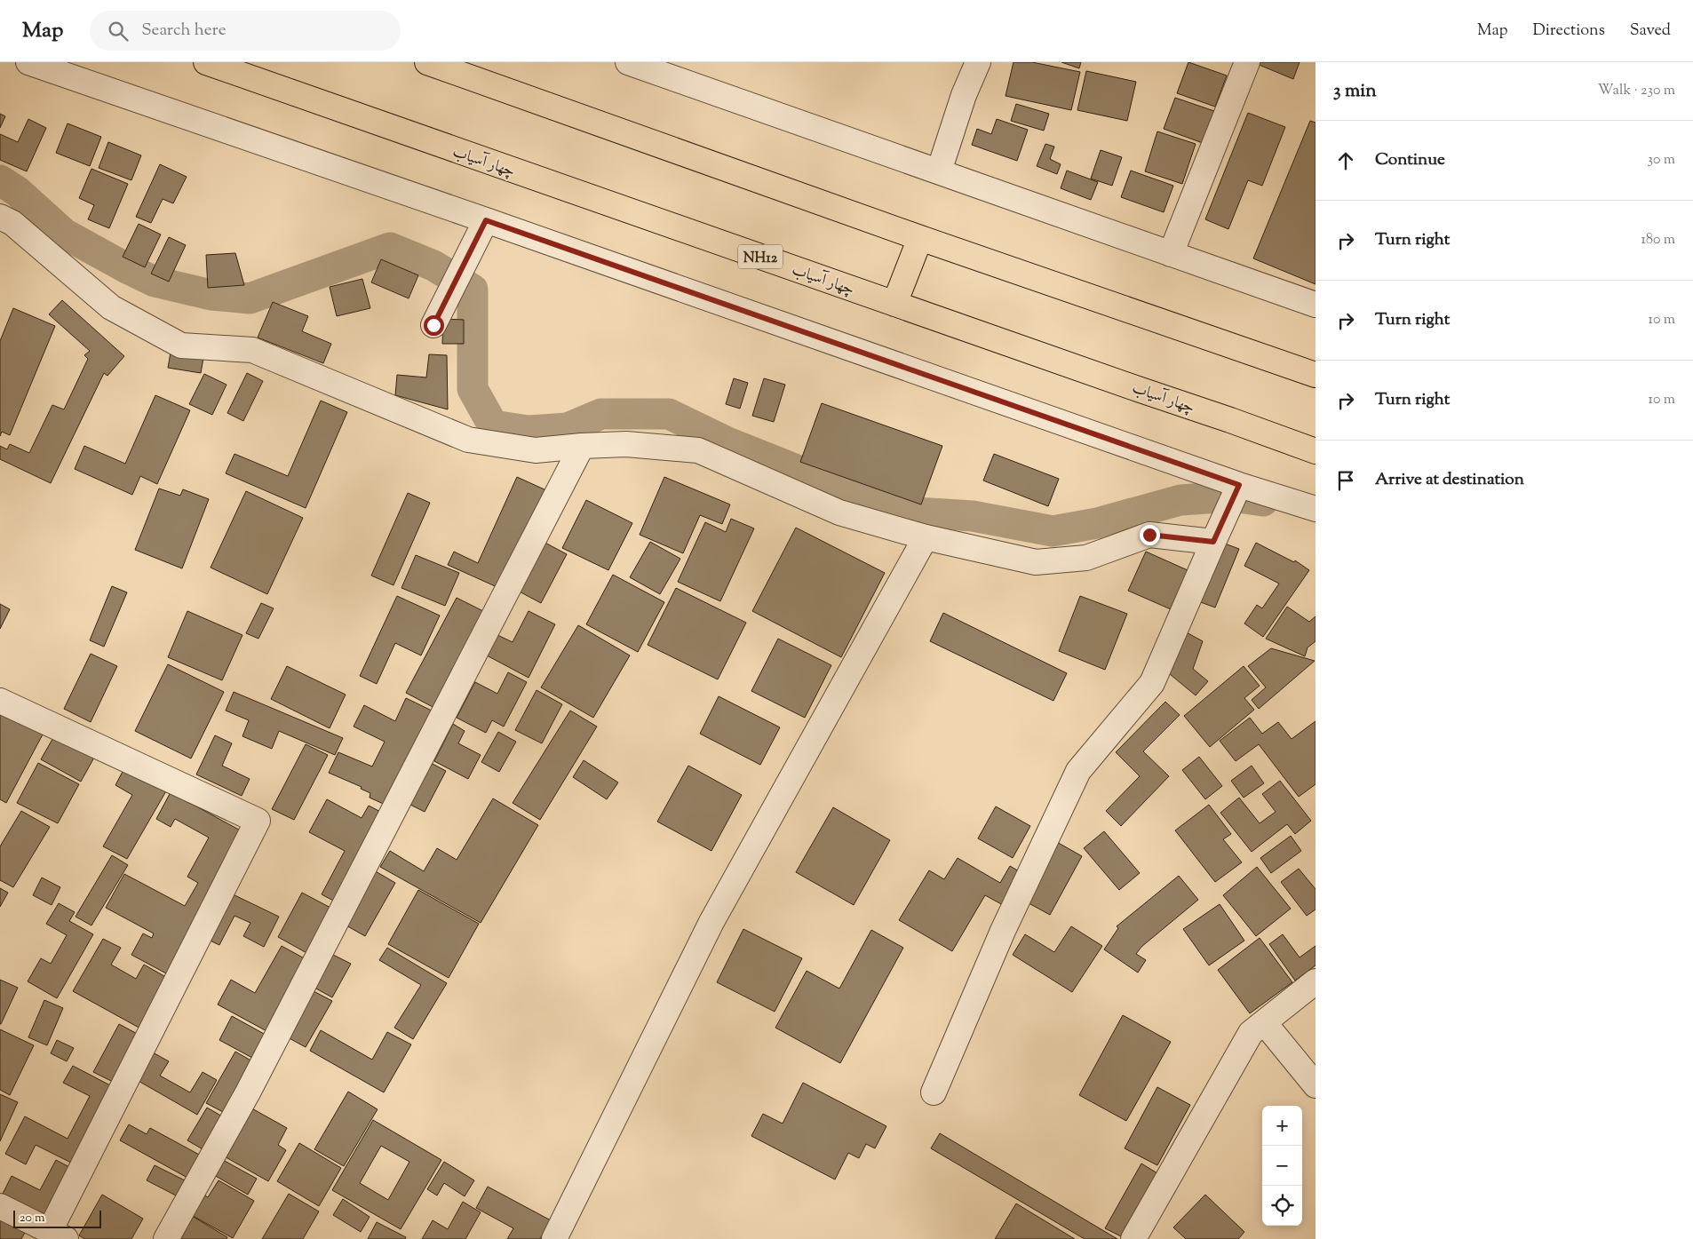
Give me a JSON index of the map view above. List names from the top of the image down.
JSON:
{
  "streets": {
    "highway": ["چهار آسیاب", "NH12"]
  },
  "scale_bar": "20 m",
  "page": {
    "header": "Map",
    "search": "Search here",
    "nav": ["Map", "Directions", "Saved"],
    "heading": ["3 min", "Walk · 230 m"],
    "list": [
      ["Continue", "30 m"],
      ["Turn right", "180 m"],
      ["Turn right", "10 m"],
      ["Turn right", "10 m"],
      "Arrive at destination"
    ],
    "map_buttons": ["+", "−"],
    "scale": "20 m"
  }
}
